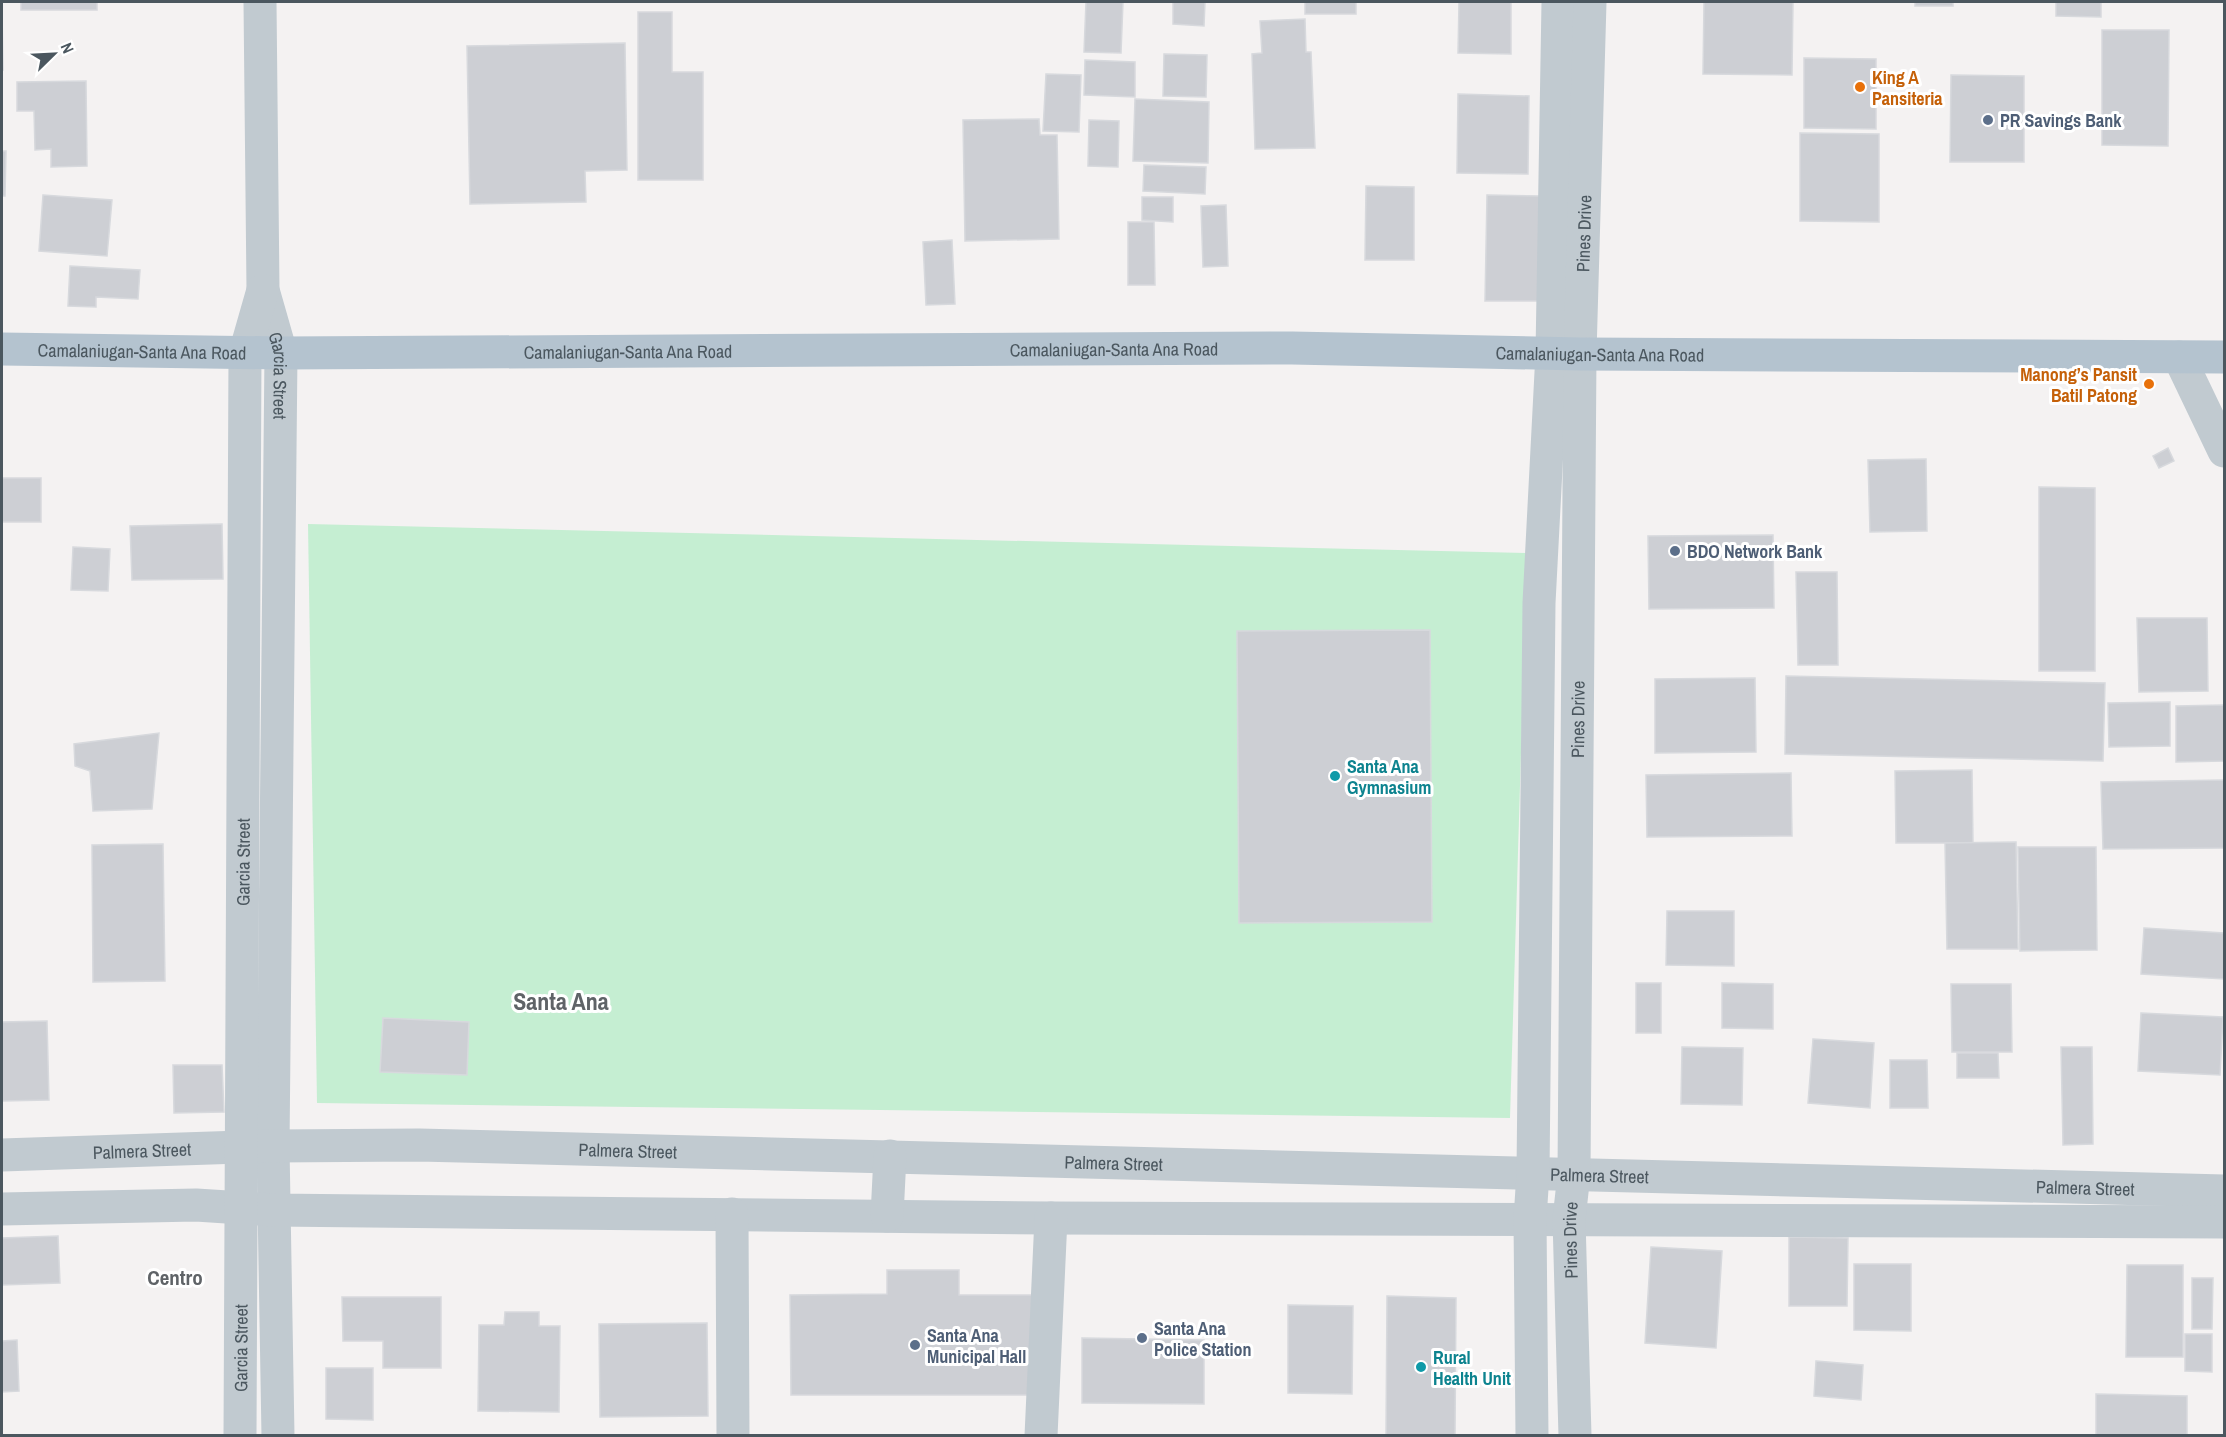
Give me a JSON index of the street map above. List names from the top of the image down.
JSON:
{
  "streets": {
    "main road": ["Camalaniugan-Santa Ana Road"],
    "street": ["Pines Drive", "Garcia Street", "Palmera Street"]
  },
  "crossings": [
    ["Pines Drive", "Camalaniugan-Santa Ana Road"],
    ["Pines Drive", "Palmera Street"],
    ["Camalaniugan-Santa Ana Road", "Garcia Street"],
    ["Garcia Street", "Palmera Street"]
  ],
  "districts": ["Santa Ana", "Centro"],
  "places": [
    "King A Pansiteria",
    "PR Savings Bank",
    "Manong’s Pansit Batil Patong",
    "BDO Network Bank",
    "Santa Ana Gymnasium",
    "Santa Ana Police Station",
    "Santa Ana Municipal Hall",
    "Rural Health Unit"
  ],
  "north": "top right"
}
